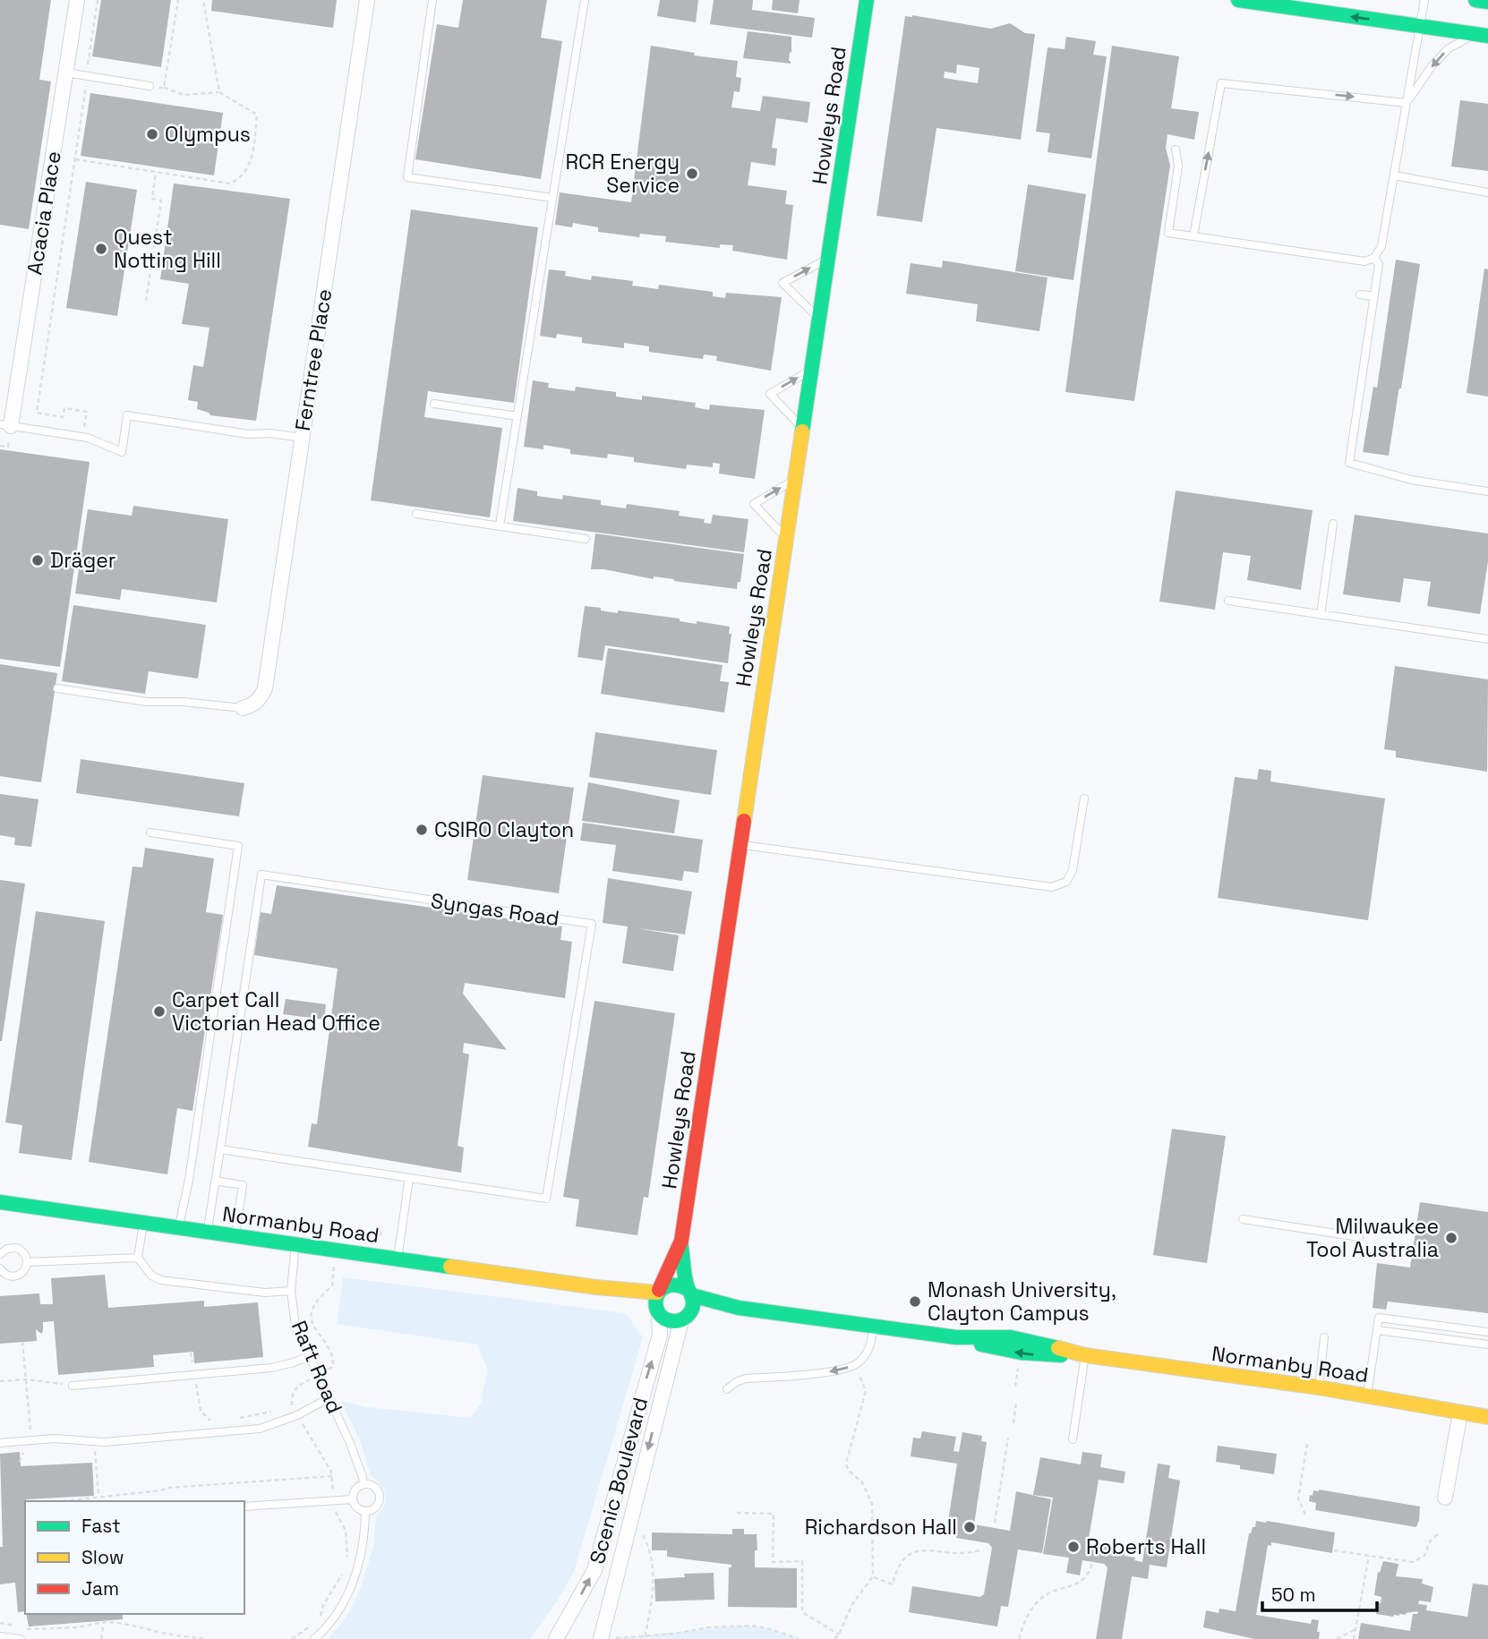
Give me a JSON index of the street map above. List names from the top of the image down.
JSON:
{
  "streets": {
    "street": [
      "Howleys Road",
      "Acacia Place",
      "Ferntree Place",
      "Normanby Road",
      "Scenic Boulevard"
    ],
    "lane": ["Syngas Road", "Raft Road"]
  },
  "crossings": [
    ["Howleys Road", "Normanby Road"],
    ["Howleys Road", "Scenic Boulevard"],
    ["Syngas Road", "Normanby Road"],
    ["Normanby Road", "Raft Road"],
    ["Normanby Road", "Scenic Boulevard"]
  ],
  "places": [
    "Olympus",
    "RCR Energy Service",
    "Quest Notting Hill",
    "Dräger",
    "CSIRO Clayton",
    "Carpet Call Victorian Head Office",
    "Milwaukee Tool Australia",
    "Monash University, Clayton Campus",
    "Richardson Hall",
    "Roberts Hall"
  ],
  "legend": ["Fast", "Slow", "Jam"],
  "scale_bar": "50 m"
}
